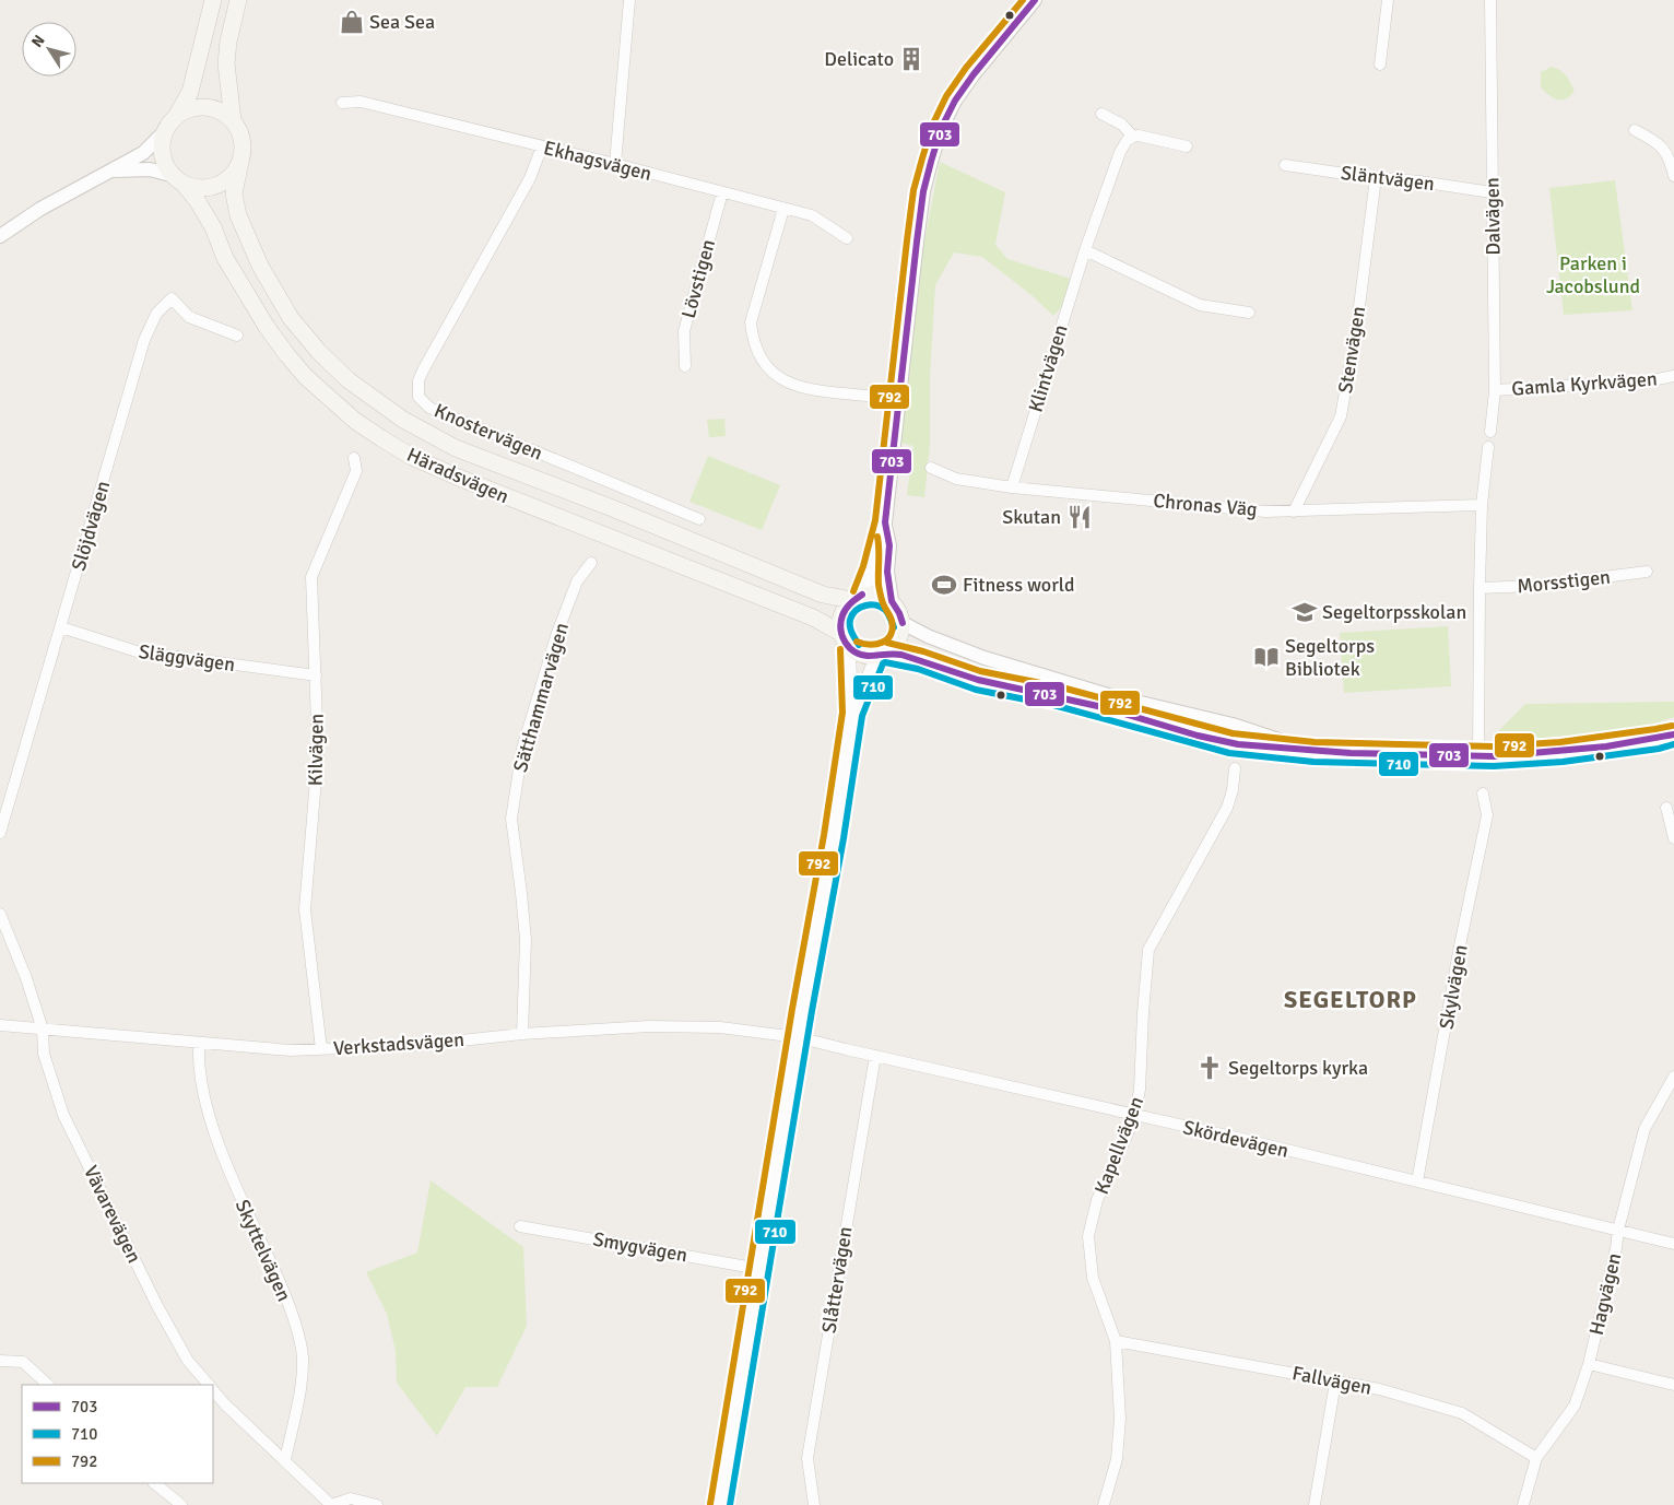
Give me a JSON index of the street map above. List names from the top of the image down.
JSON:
{
  "streets": {
    "main road": ["Häradsvägen"],
    "street": [
      "Ekhagsvägen",
      "Släntvägen",
      "Dalvägen",
      "Lövstigen",
      "Stenvägen",
      "Klintvägen",
      "Gamla Kyrkvägen",
      "Knostervägen",
      "Chronas Väg",
      "Slöjdvägen",
      "Morsstigen",
      "Släggvägen",
      "Sätthammarvägen",
      "Kilvägen",
      "Skylvägen",
      "Verkstadsvägen",
      "Skördevägen",
      "Kapellvägen",
      "Vävarevägen",
      "Smygvägen",
      "Skyttelvägen",
      "Slåttervägen",
      "Hagvägen",
      "Fallvägen"
    ]
  },
  "crossings": [
    ["Ekhagsvägen", "Lövstigen"],
    ["Ekhagsvägen", "Knostervägen"],
    ["Släntvägen", "Dalvägen"],
    ["Släntvägen", "Stenvägen"],
    ["Dalvägen", "Gamla Kyrkvägen"],
    ["Stenvägen", "Chronas Väg"],
    ["Klintvägen", "Chronas Väg"],
    ["Slöjdvägen", "Släggvägen"],
    ["Släggvägen", "Kilvägen"],
    ["Sätthammarvägen", "Verkstadsvägen"],
    ["Kilvägen", "Verkstadsvägen"],
    ["Skylvägen", "Skördevägen"],
    ["Verkstadsvägen", "Skördevägen"],
    ["Verkstadsvägen", "Vävarevägen"],
    ["Verkstadsvägen", "Skyttelvägen"],
    ["Skördevägen", "Kapellvägen"],
    ["Skördevägen", "Slåttervägen"],
    ["Skördevägen", "Hagvägen"],
    ["Kapellvägen", "Fallvägen"],
    ["Vävarevägen", "Skyttelvägen"],
    ["Hagvägen", "Fallvägen"]
  ],
  "districts": ["SEGELTORP"],
  "parks": ["Parken i Jacobslund"],
  "places": {
    "shop": ["Sea Sea"],
    "building": ["Delicato"],
    "restaurant": ["Skutan"],
    "sports": ["Fitness world"],
    "school or university": ["Segeltorpsskolan"],
    "library": ["Segeltorps Bibliotek"],
    "church": ["Segeltorps kyrka"]
  },
  "lines": ["transit line 703", "transit line 792", "transit line 710"],
  "legend": ["703", "710", "792"],
  "north": "top left"
}
